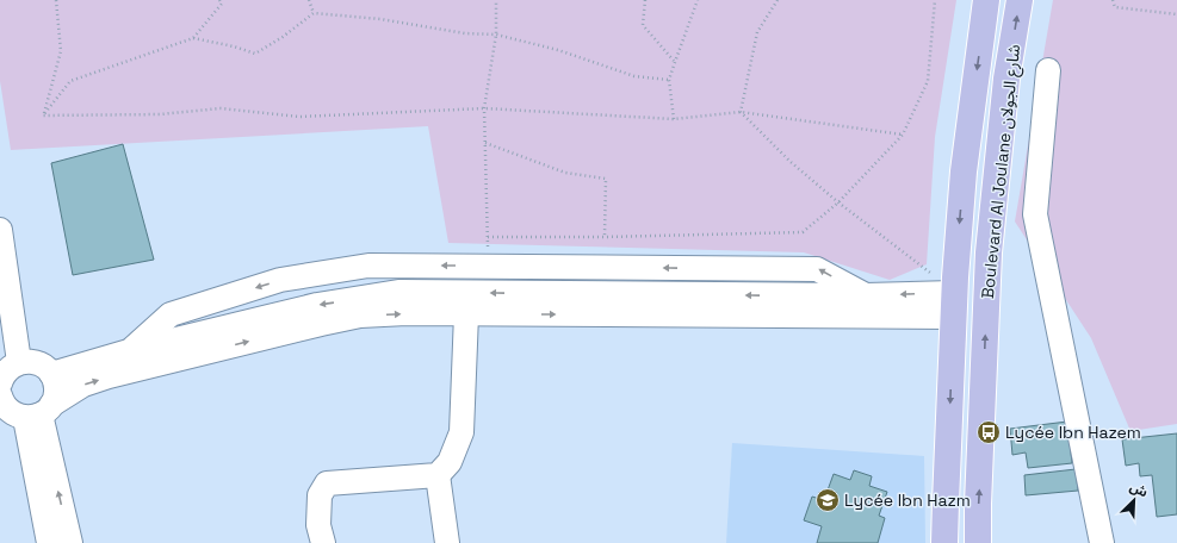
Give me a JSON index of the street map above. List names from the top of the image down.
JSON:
{
  "streets": {
    "main road": ["Boulevard Al Joulane شارع الجولان"]
  },
  "places": {
    "bus stop": ["Lycée Ibn Hazem"],
    "school or university": ["Lycée Ibn Hazm"]
  },
  "north": "top right"
}
